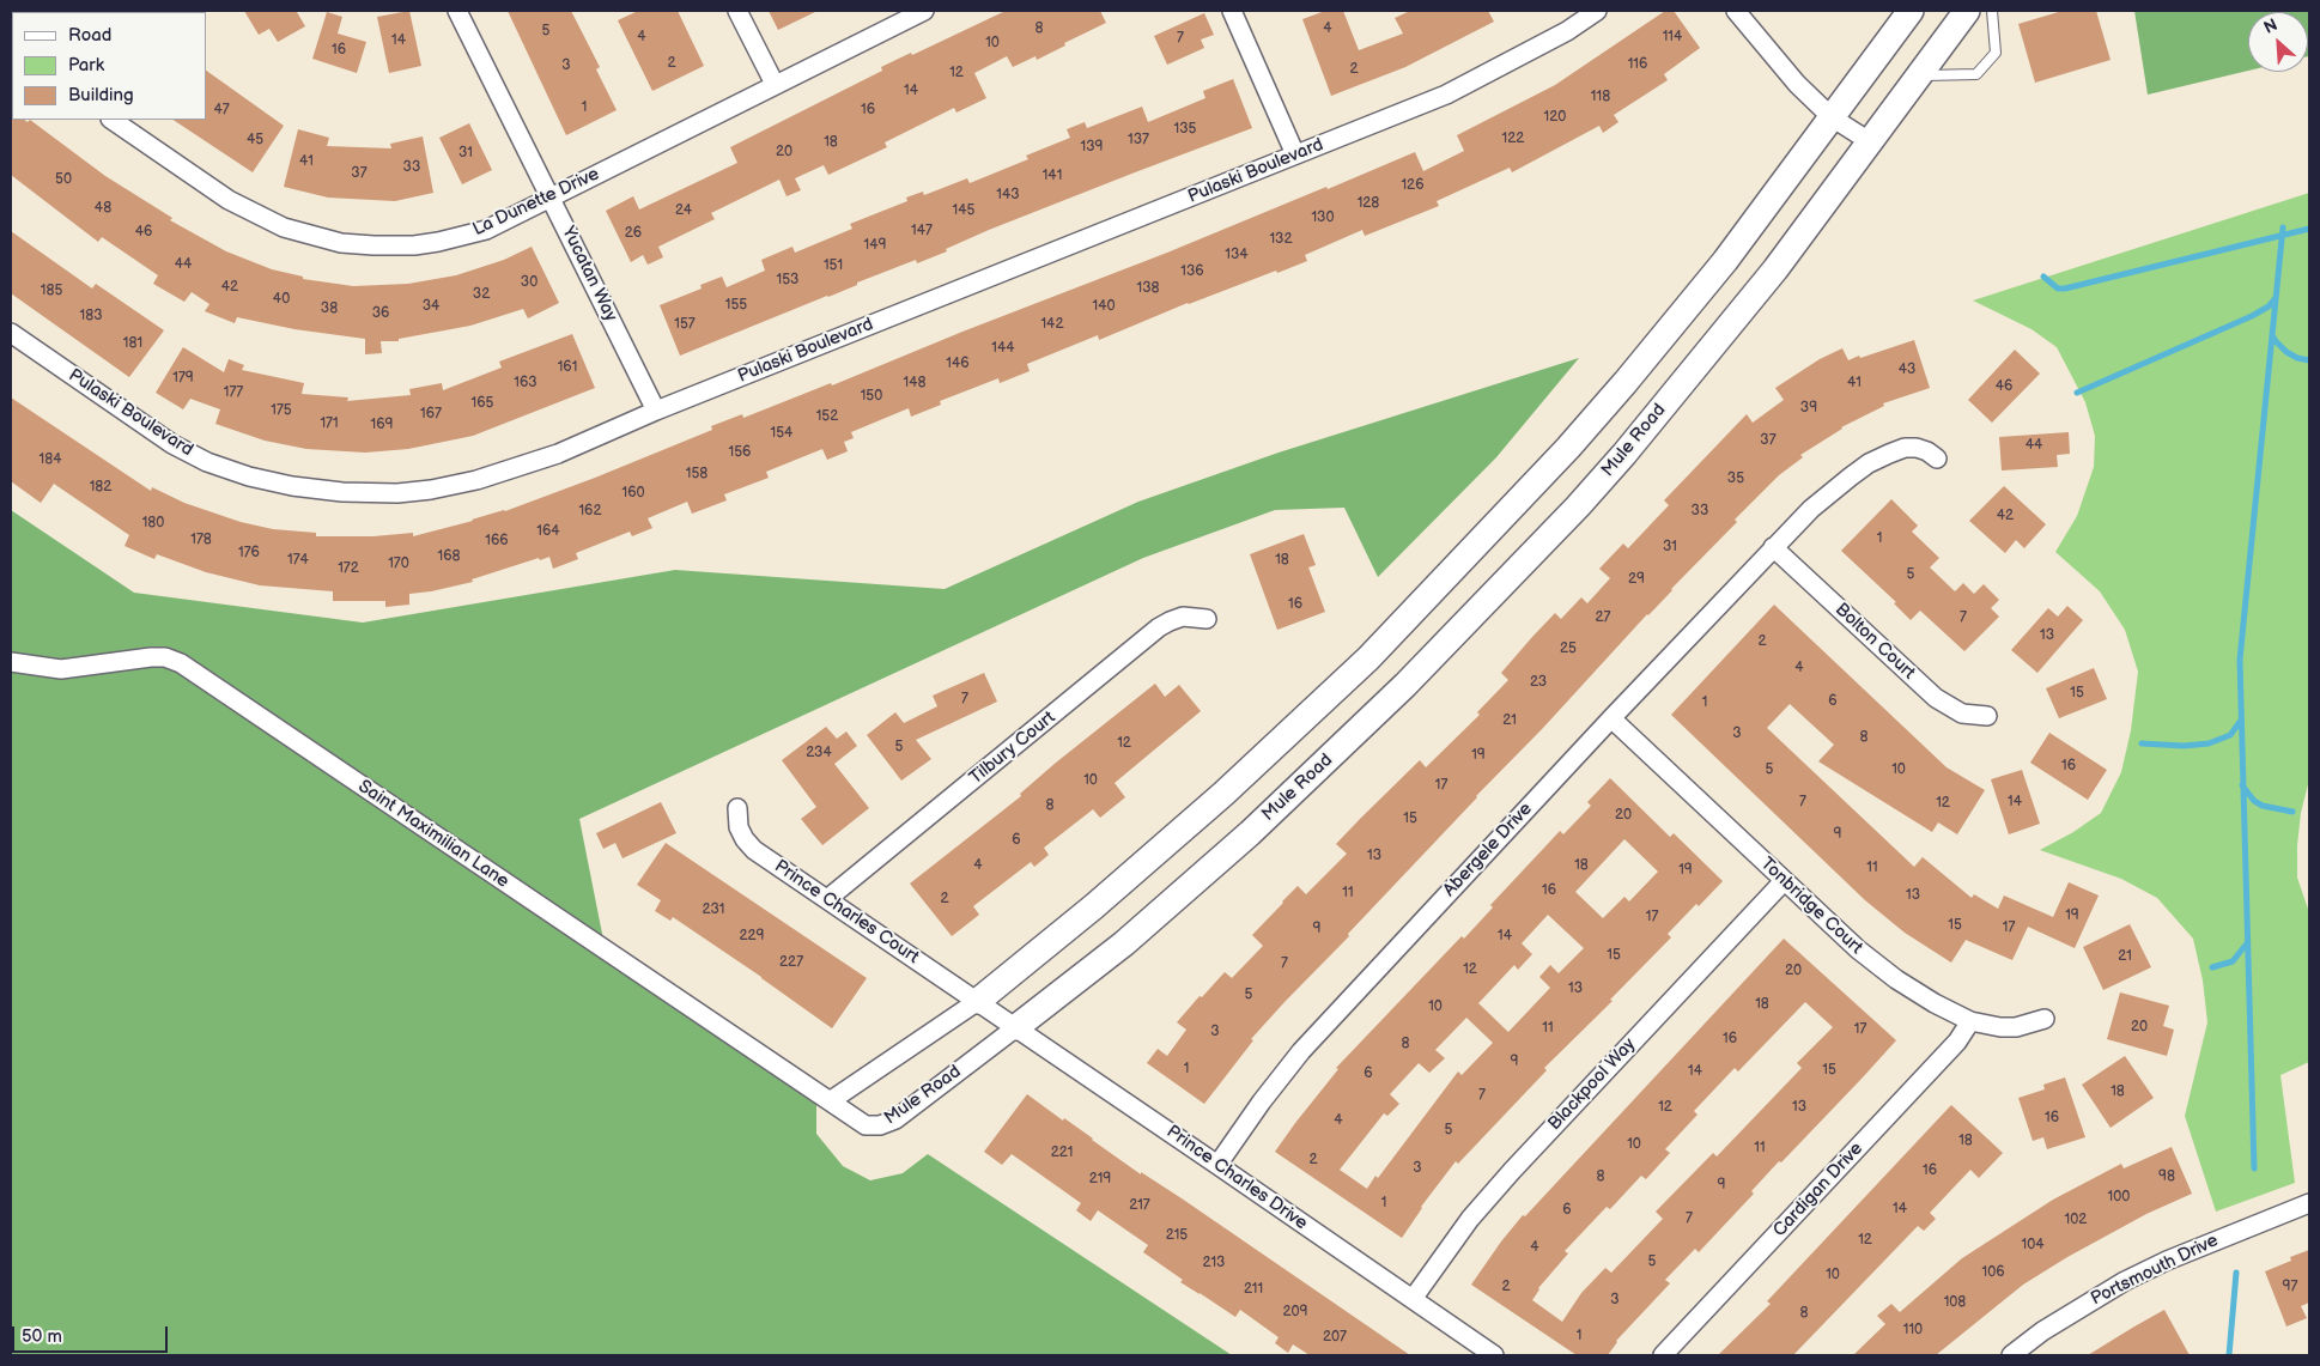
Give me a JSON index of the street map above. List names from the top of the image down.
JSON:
{
  "streets": {
    "main road": ["Mule Road"],
    "street": [
      "Pulaski Boulevard",
      "La Dunette Drive",
      "Yucatan Way",
      "Bolton Court",
      "Tilbury Court",
      "Saint Maximilian Lane",
      "Abergele Drive",
      "Tonbridge Court",
      "Prince Charles Court",
      "Blackpool Way",
      "Prince Charles Drive",
      "Cardigan Drive",
      "Portsmouth Drive"
    ]
  },
  "crossings": [
    ["Pulaski Boulevard", "Yucatan Way"],
    ["La Dunette Drive", "Yucatan Way"],
    ["Mule Road", "Saint Maximilian Lane"],
    ["Mule Road", "Prince Charles Drive"],
    ["Bolton Court", "Abergele Drive"],
    ["Tilbury Court", "Prince Charles Court"],
    ["Abergele Drive", "Tonbridge Court"],
    ["Abergele Drive", "Prince Charles Drive"],
    ["Tonbridge Court", "Blackpool Way"],
    ["Tonbridge Court", "Cardigan Drive"],
    ["Prince Charles Court", "Prince Charles Drive"],
    ["Blackpool Way", "Prince Charles Drive"]
  ],
  "house_numbers": [
    "8",
    "4",
    "5",
    "4",
    "114",
    "7",
    "14",
    "10",
    "16",
    "2",
    "116",
    "3",
    "2",
    "12",
    "14",
    "118",
    "1",
    "47",
    "16",
    "120",
    "135",
    "122",
    "45",
    "137",
    "18",
    "139",
    "20",
    "31",
    "41",
    "33",
    "37",
    "141",
    "50",
    "126",
    "143",
    "128",
    "48",
    "24",
    "145",
    "130",
    "147",
    "46",
    "26",
    "132",
    "149",
    "134",
    "44",
    "151",
    "136",
    "153",
    "30",
    "42",
    "138",
    "185",
    "32",
    "40",
    "155",
    "34",
    "140",
    "38",
    "36",
    "183",
    "157",
    "142",
    "181",
    "144",
    "146",
    "161",
    "43",
    "179",
    "163",
    "148",
    "41",
    "46",
    "177",
    "150",
    "165",
    "39",
    "175",
    "167",
    "152",
    "171",
    "169",
    "154",
    "37",
    "44",
    "156",
    "184",
    "158",
    "35",
    "182",
    "160",
    "162",
    "33",
    "42",
    "180",
    "164",
    "1",
    "178",
    "166",
    "31",
    "176",
    "168",
    "174",
    "18",
    "170",
    "172",
    "5",
    "29",
    "16",
    "27",
    "7",
    "13",
    "2",
    "25",
    "4",
    "23",
    "15",
    "7",
    "6",
    "1",
    "21",
    "3",
    "8",
    "12",
    "5",
    "234",
    "19",
    "16",
    "5",
    "10",
    "10",
    "17",
    "7",
    "14",
    "12",
    "8",
    "20",
    "15",
    "9",
    "6",
    "13",
    "4",
    "18",
    "11",
    "19",
    "16",
    "11",
    "13",
    "2",
    "231",
    "19",
    "17",
    "15",
    "17",
    "9",
    "229",
    "14",
    "15",
    "21",
    "227",
    "7",
    "12",
    "20",
    "13",
    "5",
    "18",
    "10",
    "20",
    "11",
    "17",
    "3",
    "16",
    "8",
    "9",
    "1",
    "15",
    "14",
    "6",
    "18",
    "7",
    "12",
    "13",
    "16",
    "4",
    "5",
    "18",
    "10",
    "11",
    "221",
    "2",
    "3",
    "16",
    "8",
    "98",
    "219",
    "9",
    "100",
    "1",
    "217",
    "14",
    "6",
    "7",
    "102",
    "215",
    "12",
    "104",
    "4",
    "5",
    "213",
    "106",
    "10",
    "2",
    "97",
    "211",
    "3",
    "108",
    "209",
    "8",
    "110",
    "1",
    "207"
  ],
  "legend": ["Road", "Park", "Building"],
  "scale_bar": "50 m",
  "north": "top left"
}
